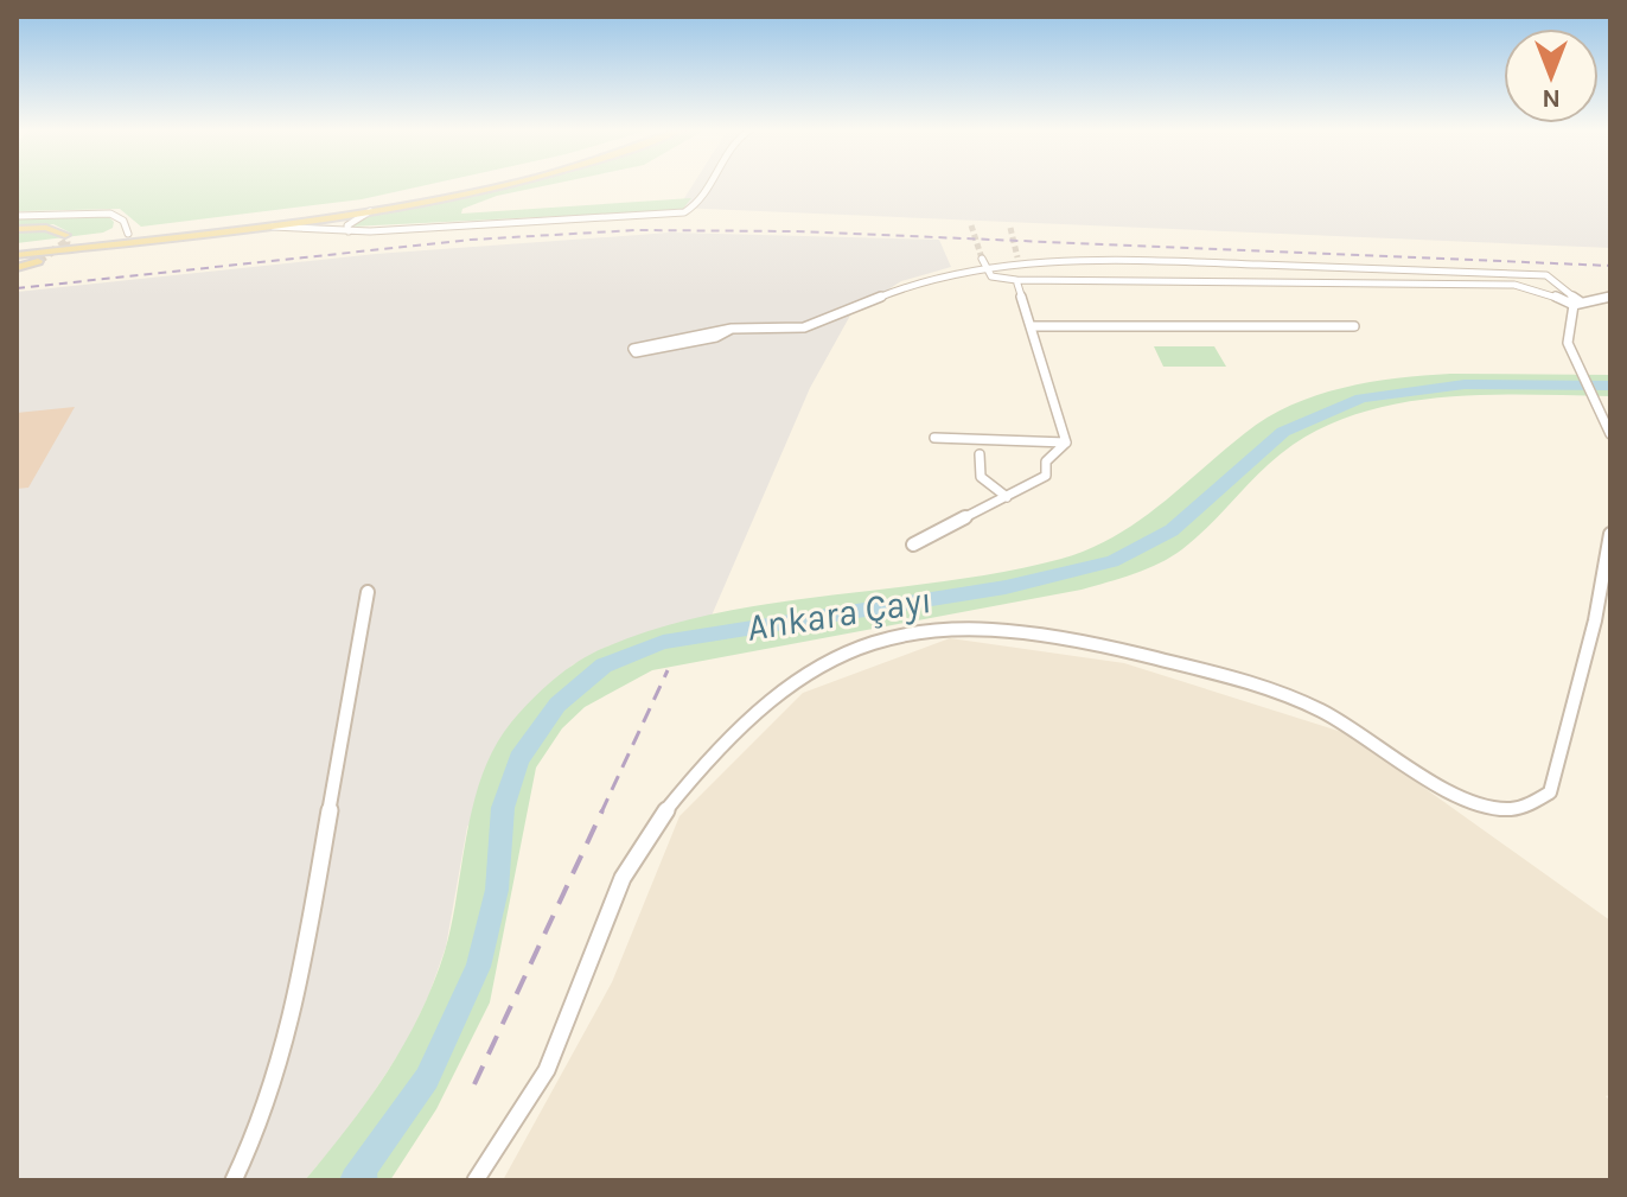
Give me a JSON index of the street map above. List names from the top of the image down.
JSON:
{
  "water": ["Ankara Çayı"],
  "north": "bottom"
}
